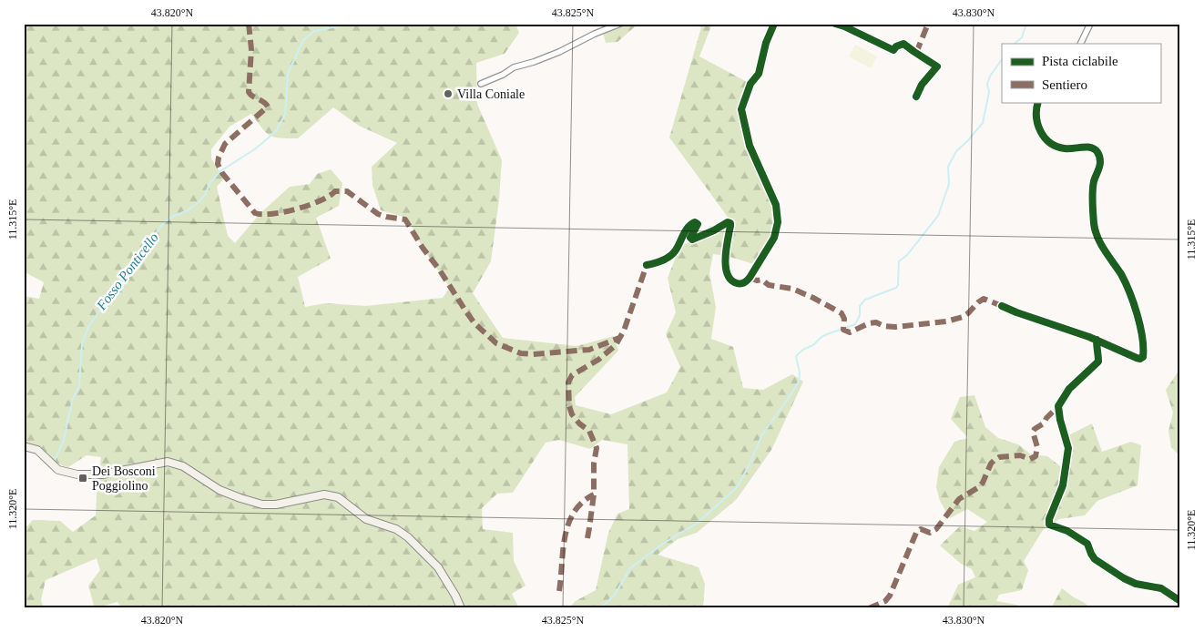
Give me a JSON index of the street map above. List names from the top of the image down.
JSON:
{
  "water": ["Fosso Ponticello"],
  "places": {
    "other": ["Villa Coniale"],
    "transit": ["Dei Bosconi Poggiolino"]
  },
  "legend": ["Pista ciclabile", "Sentiero"],
  "coordinates": [
    "43.820°N",
    "43.825°N",
    "43.830°N",
    "11.315°E",
    "11.320°E"
  ]
}
